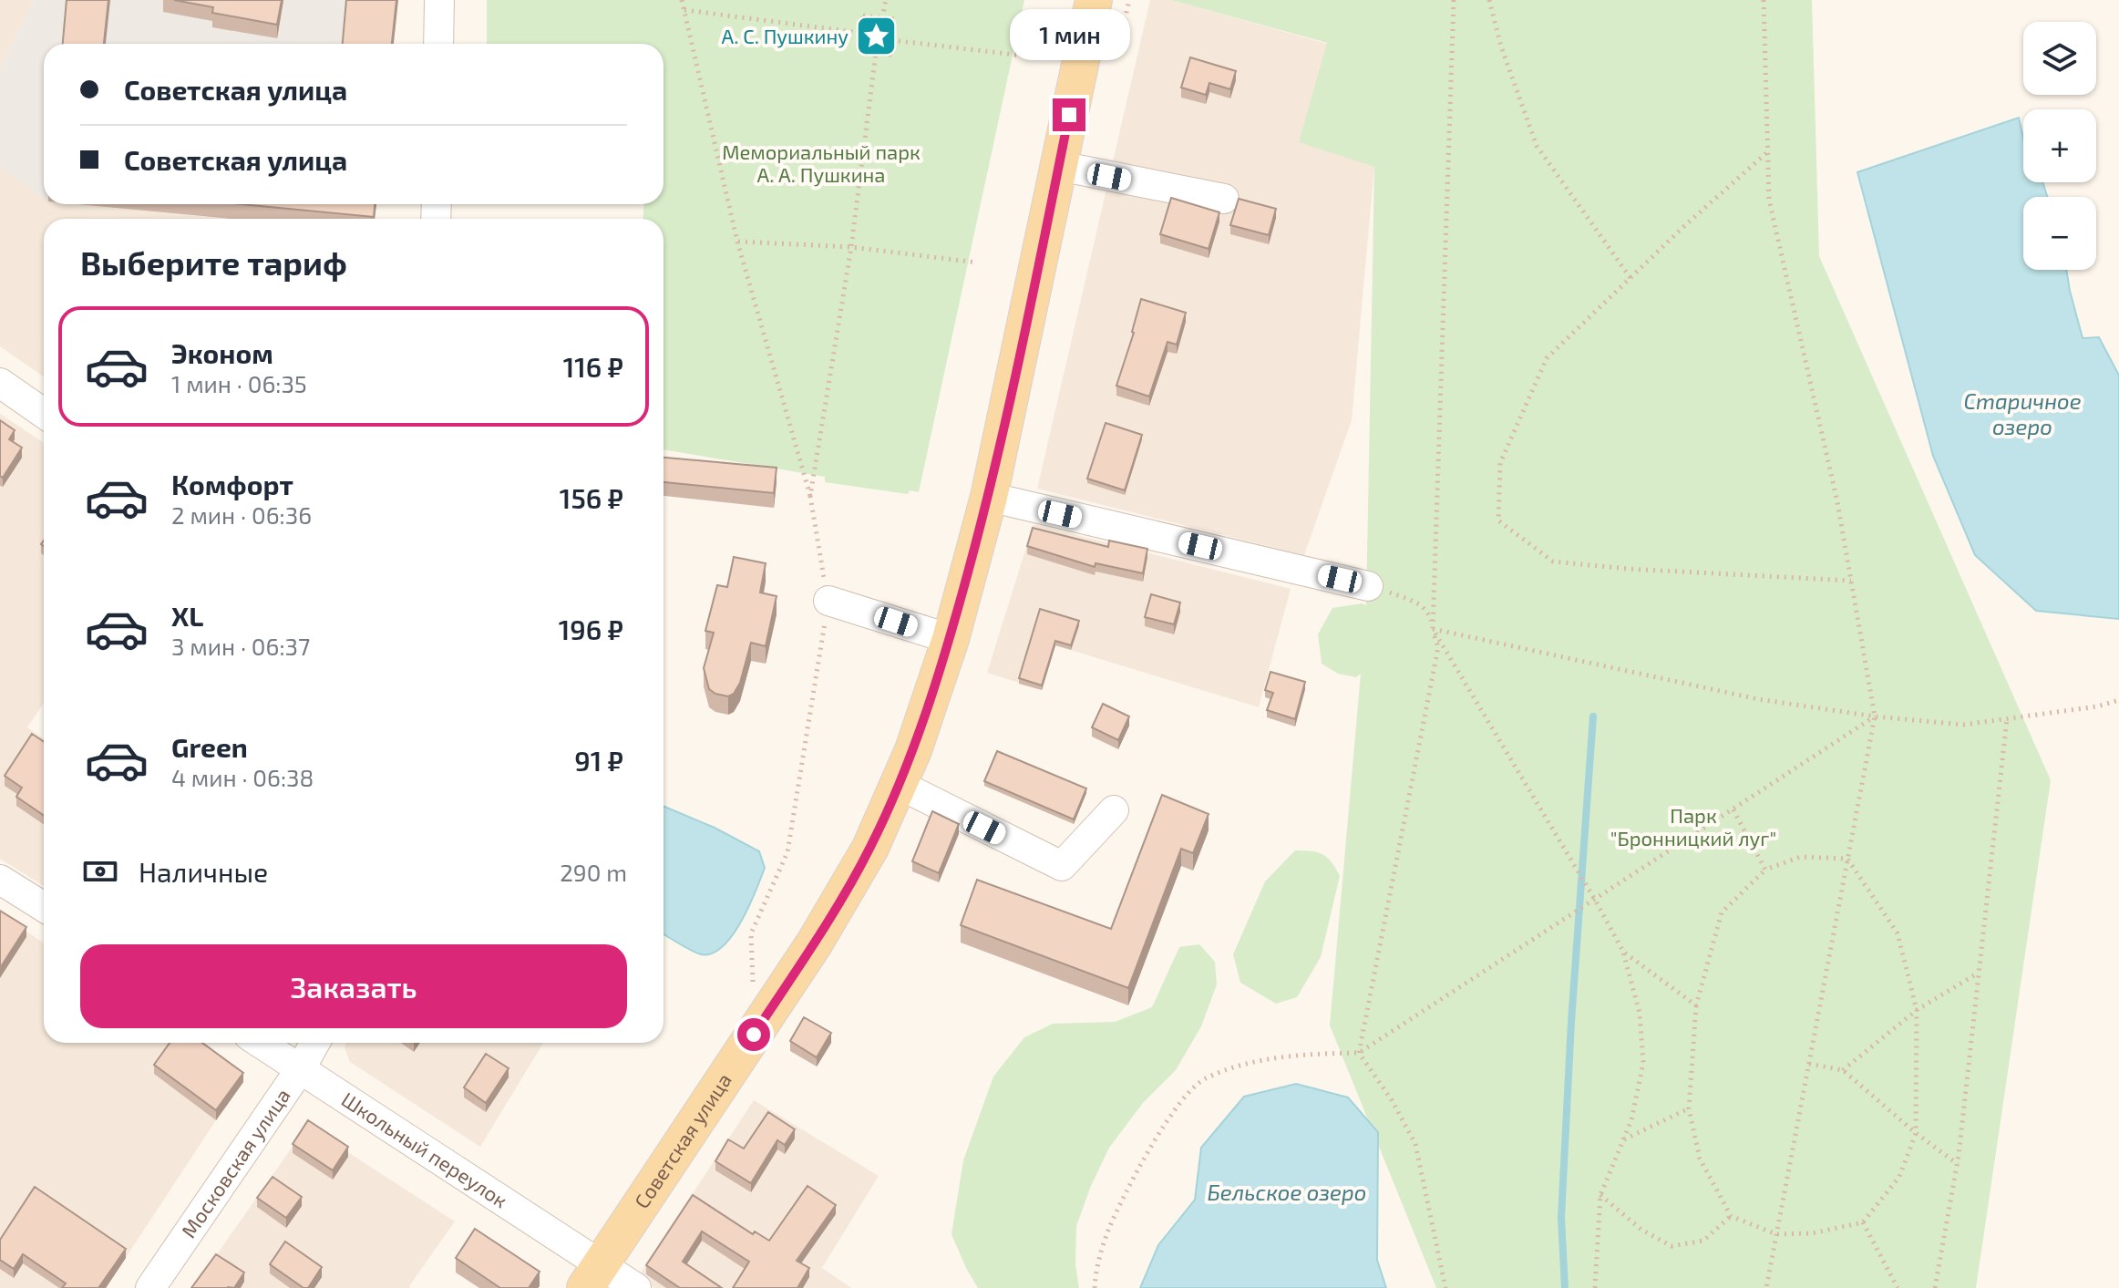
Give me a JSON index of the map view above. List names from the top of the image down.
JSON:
{
  "streets": {
    "main road": ["Советская улица"],
    "street": ["Школьный переулок", "Московская улица"]
  },
  "crossings": [
    ["Советская улица", "Школьный переулок"],
    ["Школьный переулок", "Московская улица"]
  ],
  "water": ["Старичное озеро", "Бельское озеро"],
  "parks": ["Мемориальный парк А. А. Пушкина", "Парк \"Бронницкий луг\""],
  "places": {
    "place": ["А. С. Пушкину"]
  },
  "page": {
    "bubble": "1 мин",
    "map_buttons": ["+", "−"],
    "banner": ["Советская улица", "Советская улица"],
    "heading": "Выберите тариф",
    "list": [
      {
        "name": "Эконом",
        "note": "1 мин · 06:35",
        "value": "116 ₽"
      },
      {
        "name": "Комфорт",
        "note": "2 мин · 06:36",
        "value": "156 ₽"
      },
      {
        "name": "XL",
        "note": "3 мин · 06:37",
        "value": "196 ₽"
      },
      {
        "name": "Green",
        "note": "4 мин · 06:38",
        "value": "91 ₽"
      }
    ],
    "pay": ["Наличные", "290 m"],
    "buttons": "Заказать"
  }
}
